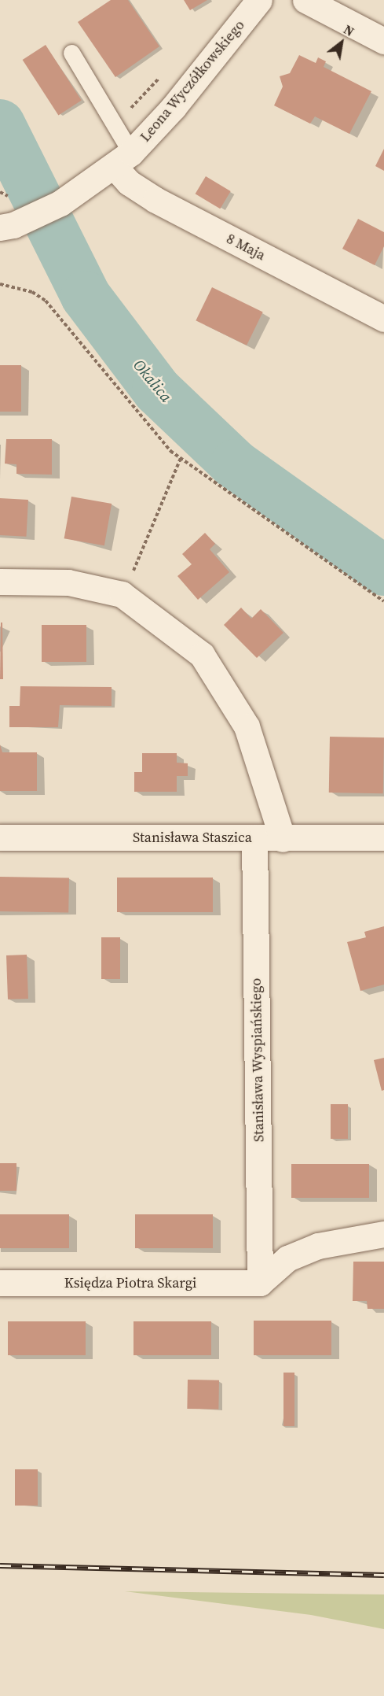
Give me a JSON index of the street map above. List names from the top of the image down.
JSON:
{
  "streets": {
    "street": [
      "Leona Wyczółkowskiego",
      "8 Maja",
      "Stanisława Staszica",
      "Stanisława Wyspiańskiego",
      "Księdza Piotra Skargi"
    ]
  },
  "crossings": [
    ["Leona Wyczółkowskiego", "8 Maja"],
    ["Stanisława Staszica", "Stanisława Wyspiańskiego"],
    ["Stanisława Wyspiańskiego", "Księdza Piotra Skargi"]
  ],
  "water": ["Okalica"],
  "north": "top right"
}
